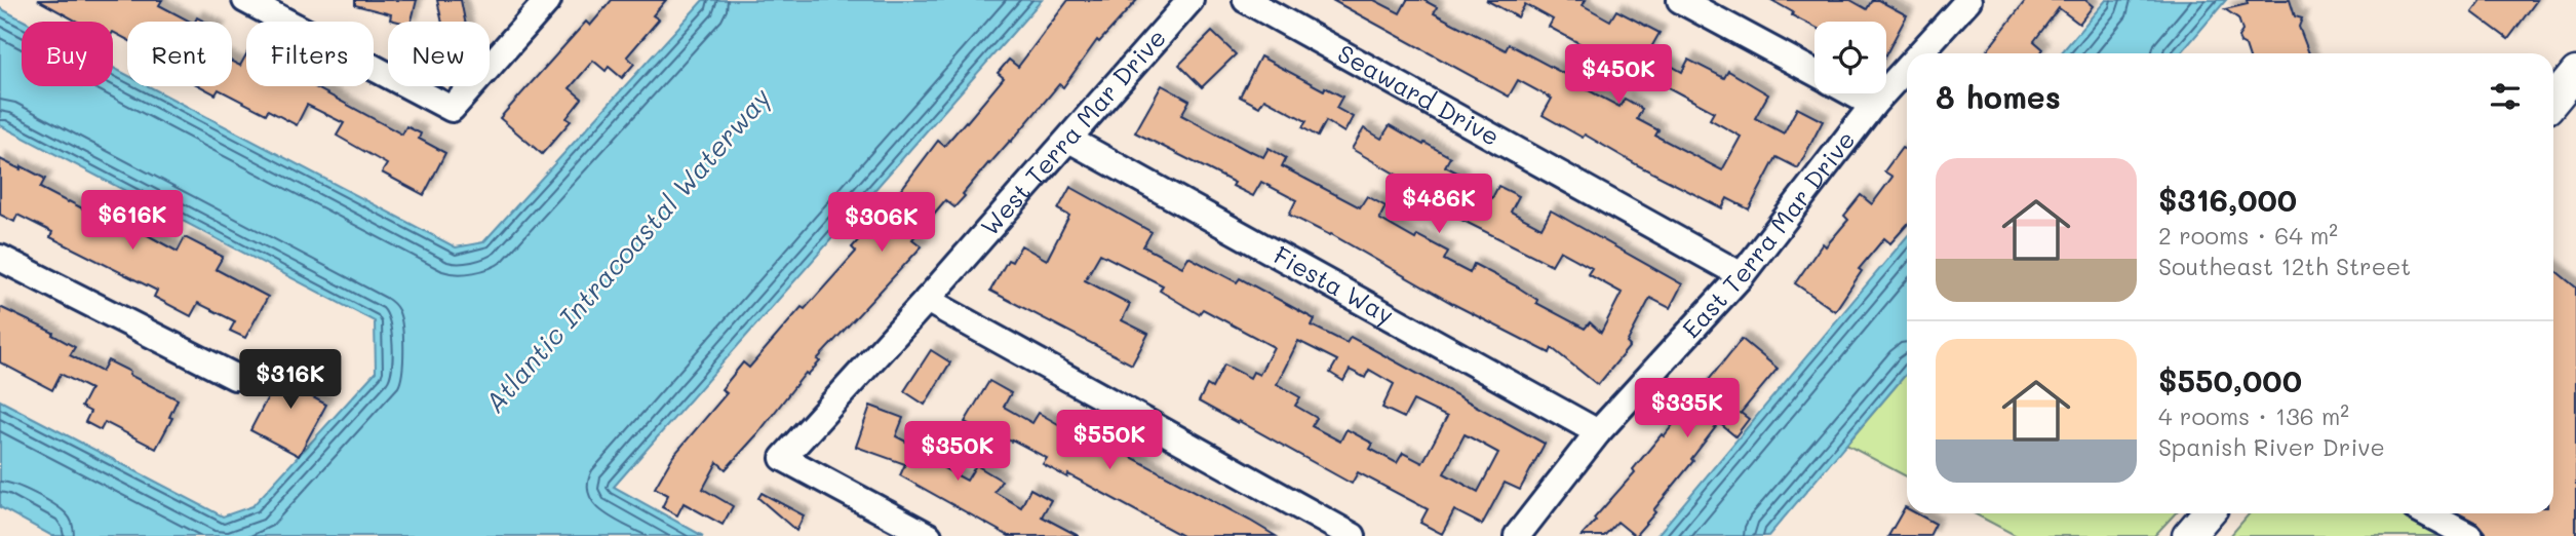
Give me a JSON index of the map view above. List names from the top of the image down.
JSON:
{
  "streets": {
    "street": [
      "Seaward Drive",
      "West Terra Mar Drive",
      "East Terra Mar Drive",
      "Fiesta Way"
    ]
  },
  "crossings": [
    ["Seaward Drive", "East Terra Mar Drive"],
    ["West Terra Mar Drive", "Fiesta Way"],
    ["East Terra Mar Drive", "Fiesta Way"]
  ],
  "water": ["Atlantic Intracoastal Waterway"],
  "page": {
    "chip": [
      "Buy",
      "Rent",
      "Filters",
      "New"
    ],
    "price": [
      "$450K",
      "$486K",
      "$616K",
      "$306K",
      "$316K",
      "$335K",
      "$550K",
      "$350K"
    ],
    "heading": "8 homes",
    "list": [
      {
        "name": "$316,000",
        "note": "2 rooms · 64 m² · Southeast 12th Street"
      },
      {
        "name": "$550,000",
        "note": "4 rooms · 136 m² · Spanish River Drive"
      }
    ]
  }
}
